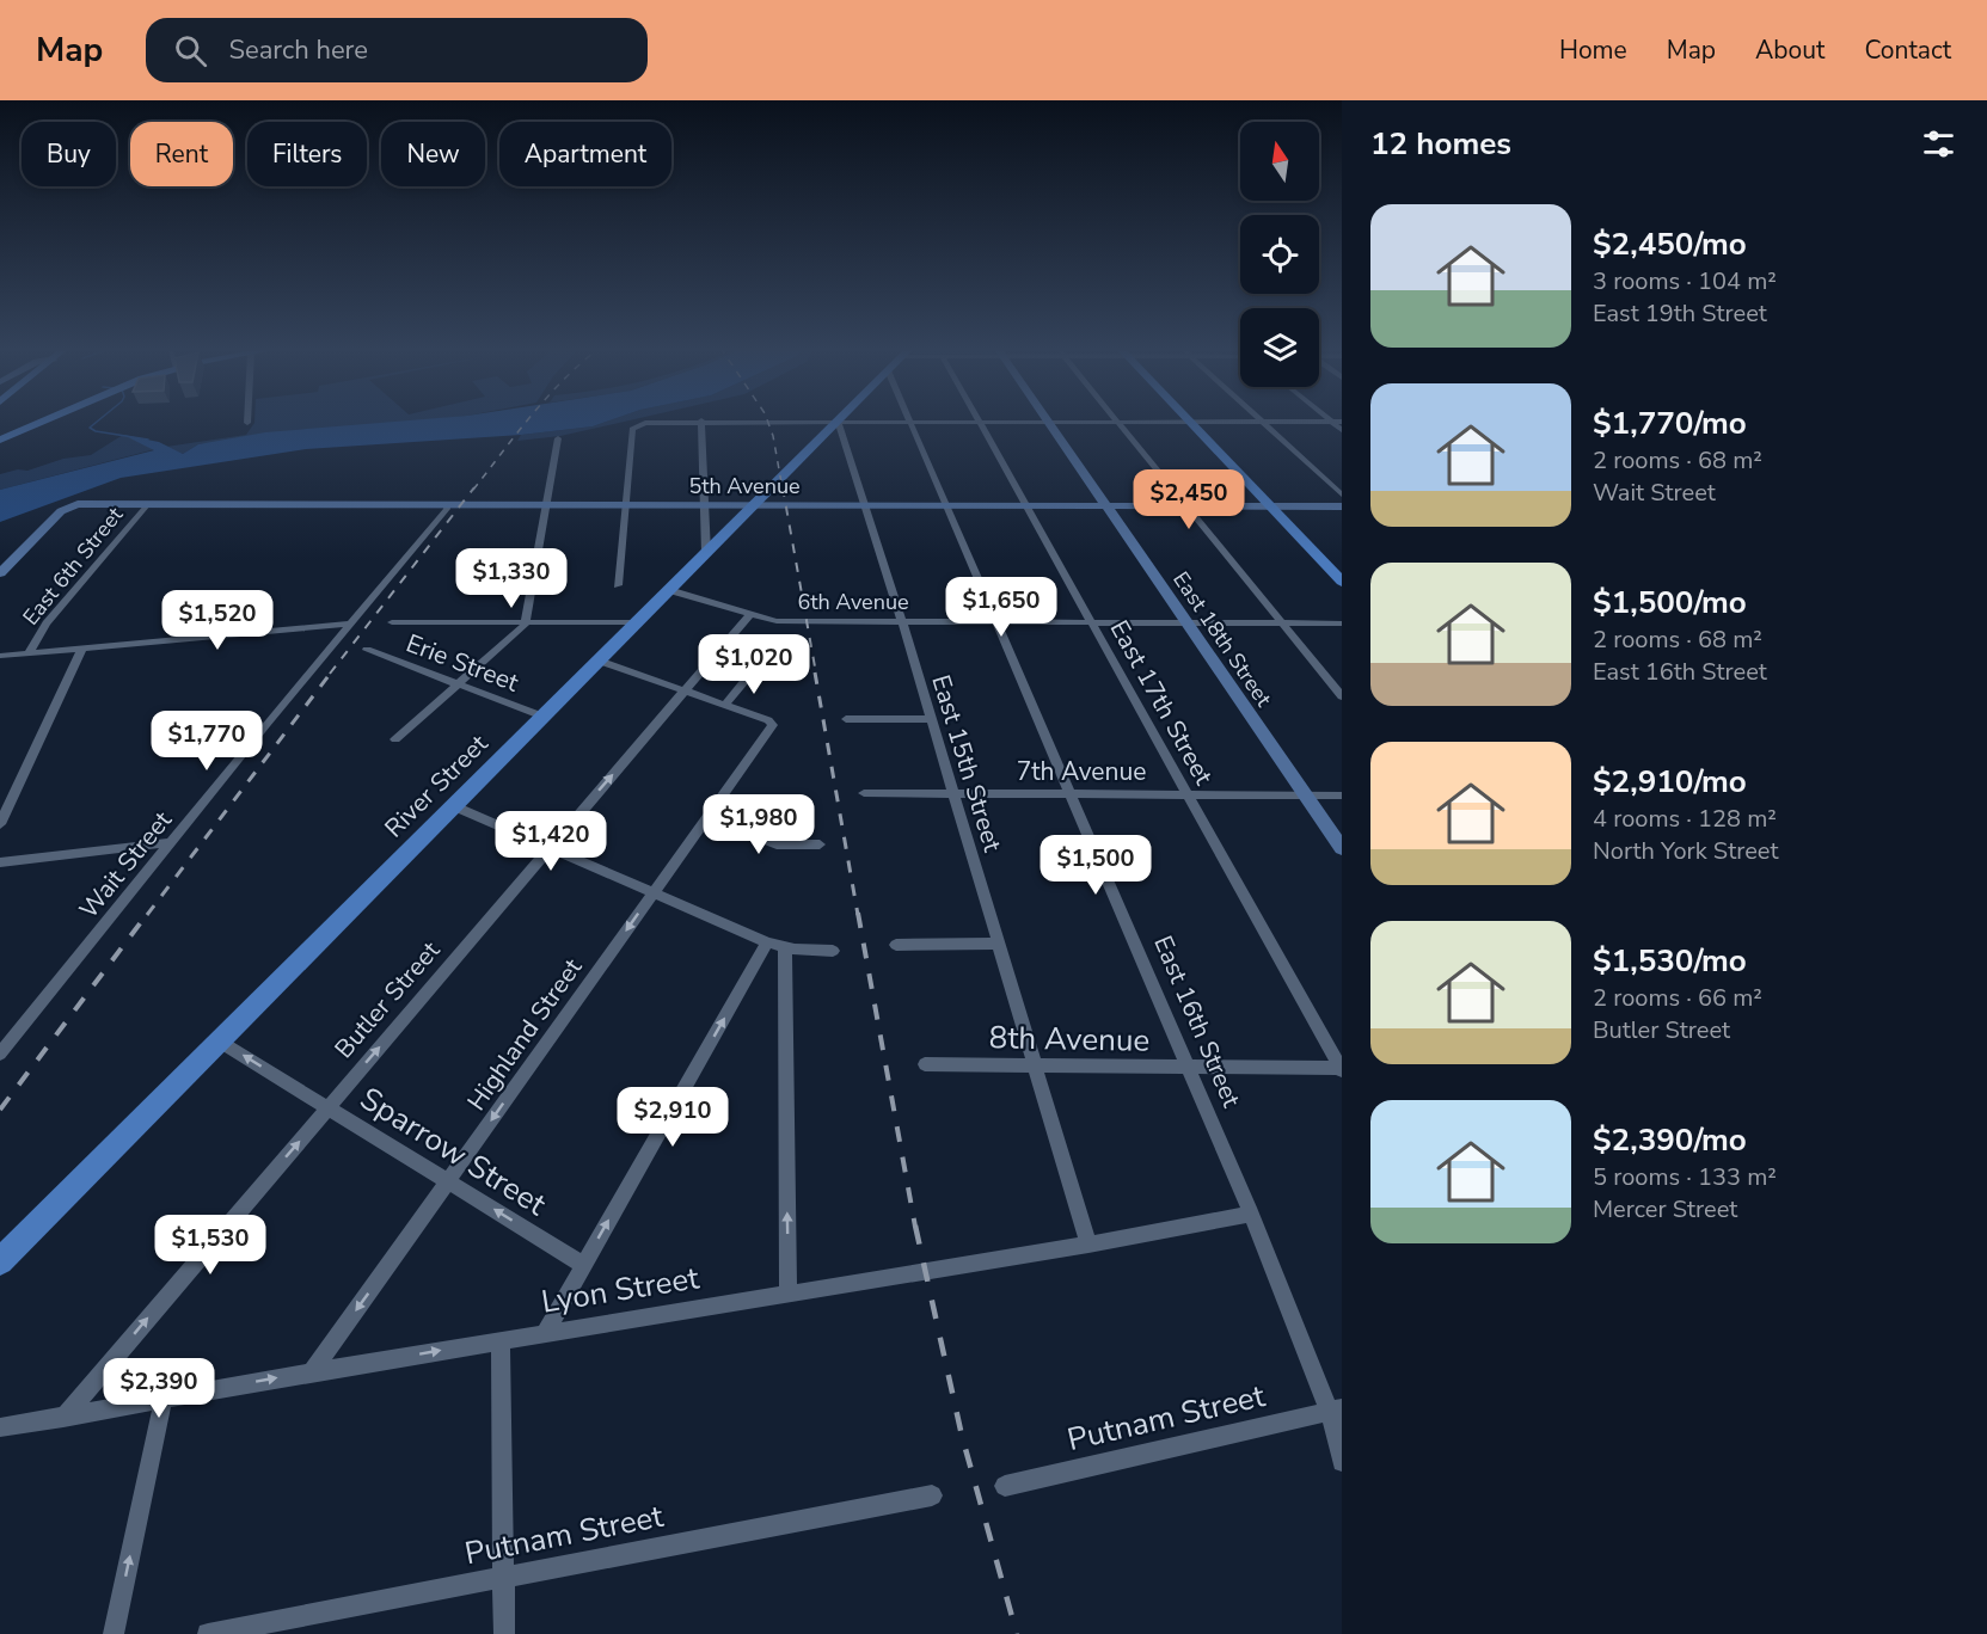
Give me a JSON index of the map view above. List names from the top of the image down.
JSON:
{
  "streets": {
    "main road": ["5th Avenue", "East 18th Street", "River Street"],
    "street": [
      "East 6th Street",
      "6th Avenue",
      "Erie Street",
      "East 17th Street",
      "East 15th Street",
      "7th Avenue",
      "Wait Street",
      "Butler Street",
      "East 16th Street",
      "Highland Street",
      "8th Avenue",
      "Sparrow Street",
      "Lyon Street",
      "Putnam Street"
    ]
  },
  "crossings": [
    ["5th Avenue", "East 6th Street"],
    ["5th Avenue", "East 18th Street"],
    ["5th Avenue", "East 17th Street"],
    ["5th Avenue", "East 15th Street"],
    ["5th Avenue", "River Street"],
    ["5th Avenue", "Wait Street"],
    ["5th Avenue", "East 16th Street"],
    ["6th Avenue", "East 18th Street"],
    ["6th Avenue", "East 17th Street"],
    ["6th Avenue", "East 15th Street"],
    ["6th Avenue", "River Street"],
    ["6th Avenue", "Butler Street"],
    ["6th Avenue", "East 16th Street"],
    ["East 18th Street", "7th Avenue"],
    ["Erie Street", "River Street"],
    ["East 17th Street", "7th Avenue"],
    ["East 17th Street", "8th Avenue"],
    ["East 15th Street", "7th Avenue"],
    ["East 15th Street", "River Street"],
    ["East 15th Street", "8th Avenue"],
    ["East 15th Street", "Lyon Street"],
    ["7th Avenue", "East 16th Street"],
    ["River Street", "Sparrow Street"],
    ["Butler Street", "Sparrow Street"],
    ["Butler Street", "Lyon Street"],
    ["East 16th Street", "8th Avenue"],
    ["East 16th Street", "Lyon Street"],
    ["East 16th Street", "Putnam Street"],
    ["Highland Street", "Sparrow Street"],
    ["Highland Street", "Lyon Street"]
  ],
  "one_way": ["Butler Street", "Highland Street", "Sparrow Street"],
  "north": "top",
  "page": {
    "header": "Map",
    "search": "Search here",
    "nav": [
      "Home",
      "Map",
      "About",
      "Contact"
    ],
    "heading": "12 homes",
    "chip": [
      "Buy",
      "Rent",
      "Filters",
      "New",
      "Apartment"
    ],
    "list": [
      {
        "name": "$2,450/mo",
        "note": "3 rooms · 104 m² · East 19th Street"
      },
      {
        "name": "$1,770/mo",
        "note": "2 rooms · 68 m² · Wait Street"
      },
      {
        "name": "$1,500/mo",
        "note": "2 rooms · 68 m² · East 16th Street"
      },
      {
        "name": "$2,910/mo",
        "note": "4 rooms · 128 m² · North York Street"
      },
      {
        "name": "$1,530/mo",
        "note": "2 rooms · 66 m² · Butler Street"
      },
      {
        "name": "$2,390/mo",
        "note": "5 rooms · 133 m² · Mercer Street"
      }
    ],
    "price": [
      "$2,450",
      "$1,330",
      "$1,650",
      "$1,520",
      "$1,020",
      "$1,770",
      "$1,980",
      "$1,420",
      "$1,500",
      "$2,910",
      "$1,530",
      "$2,390"
    ]
  }
}
